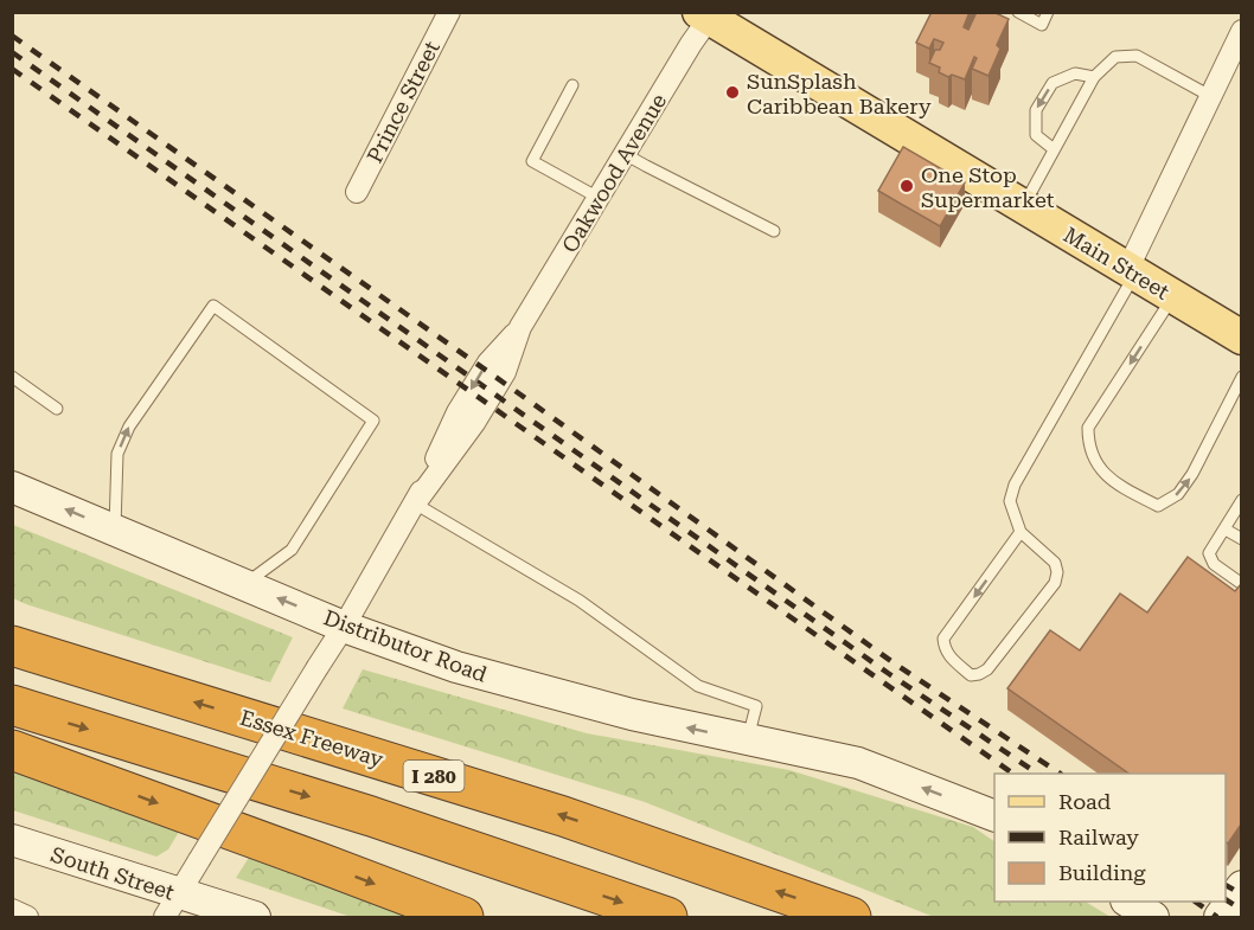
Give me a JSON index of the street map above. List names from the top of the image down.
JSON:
{
  "streets": {
    "highway": ["Essex Freeway", "I 280"],
    "main road": ["Main Street", "Distributor Road", "South Street"],
    "street": ["Prince Street", "Oakwood Avenue"]
  },
  "crossings": [
    ["Oakwood Avenue", "Main Street"],
    ["Oakwood Avenue", "Distributor Road"],
    ["Oakwood Avenue", "South Street"]
  ],
  "one_way": ["Distributor Road"],
  "places": ["SunSplash Caribbean Bakery", "One Stop Supermarket"],
  "legend": ["Road", "Railway", "Building"]
}
